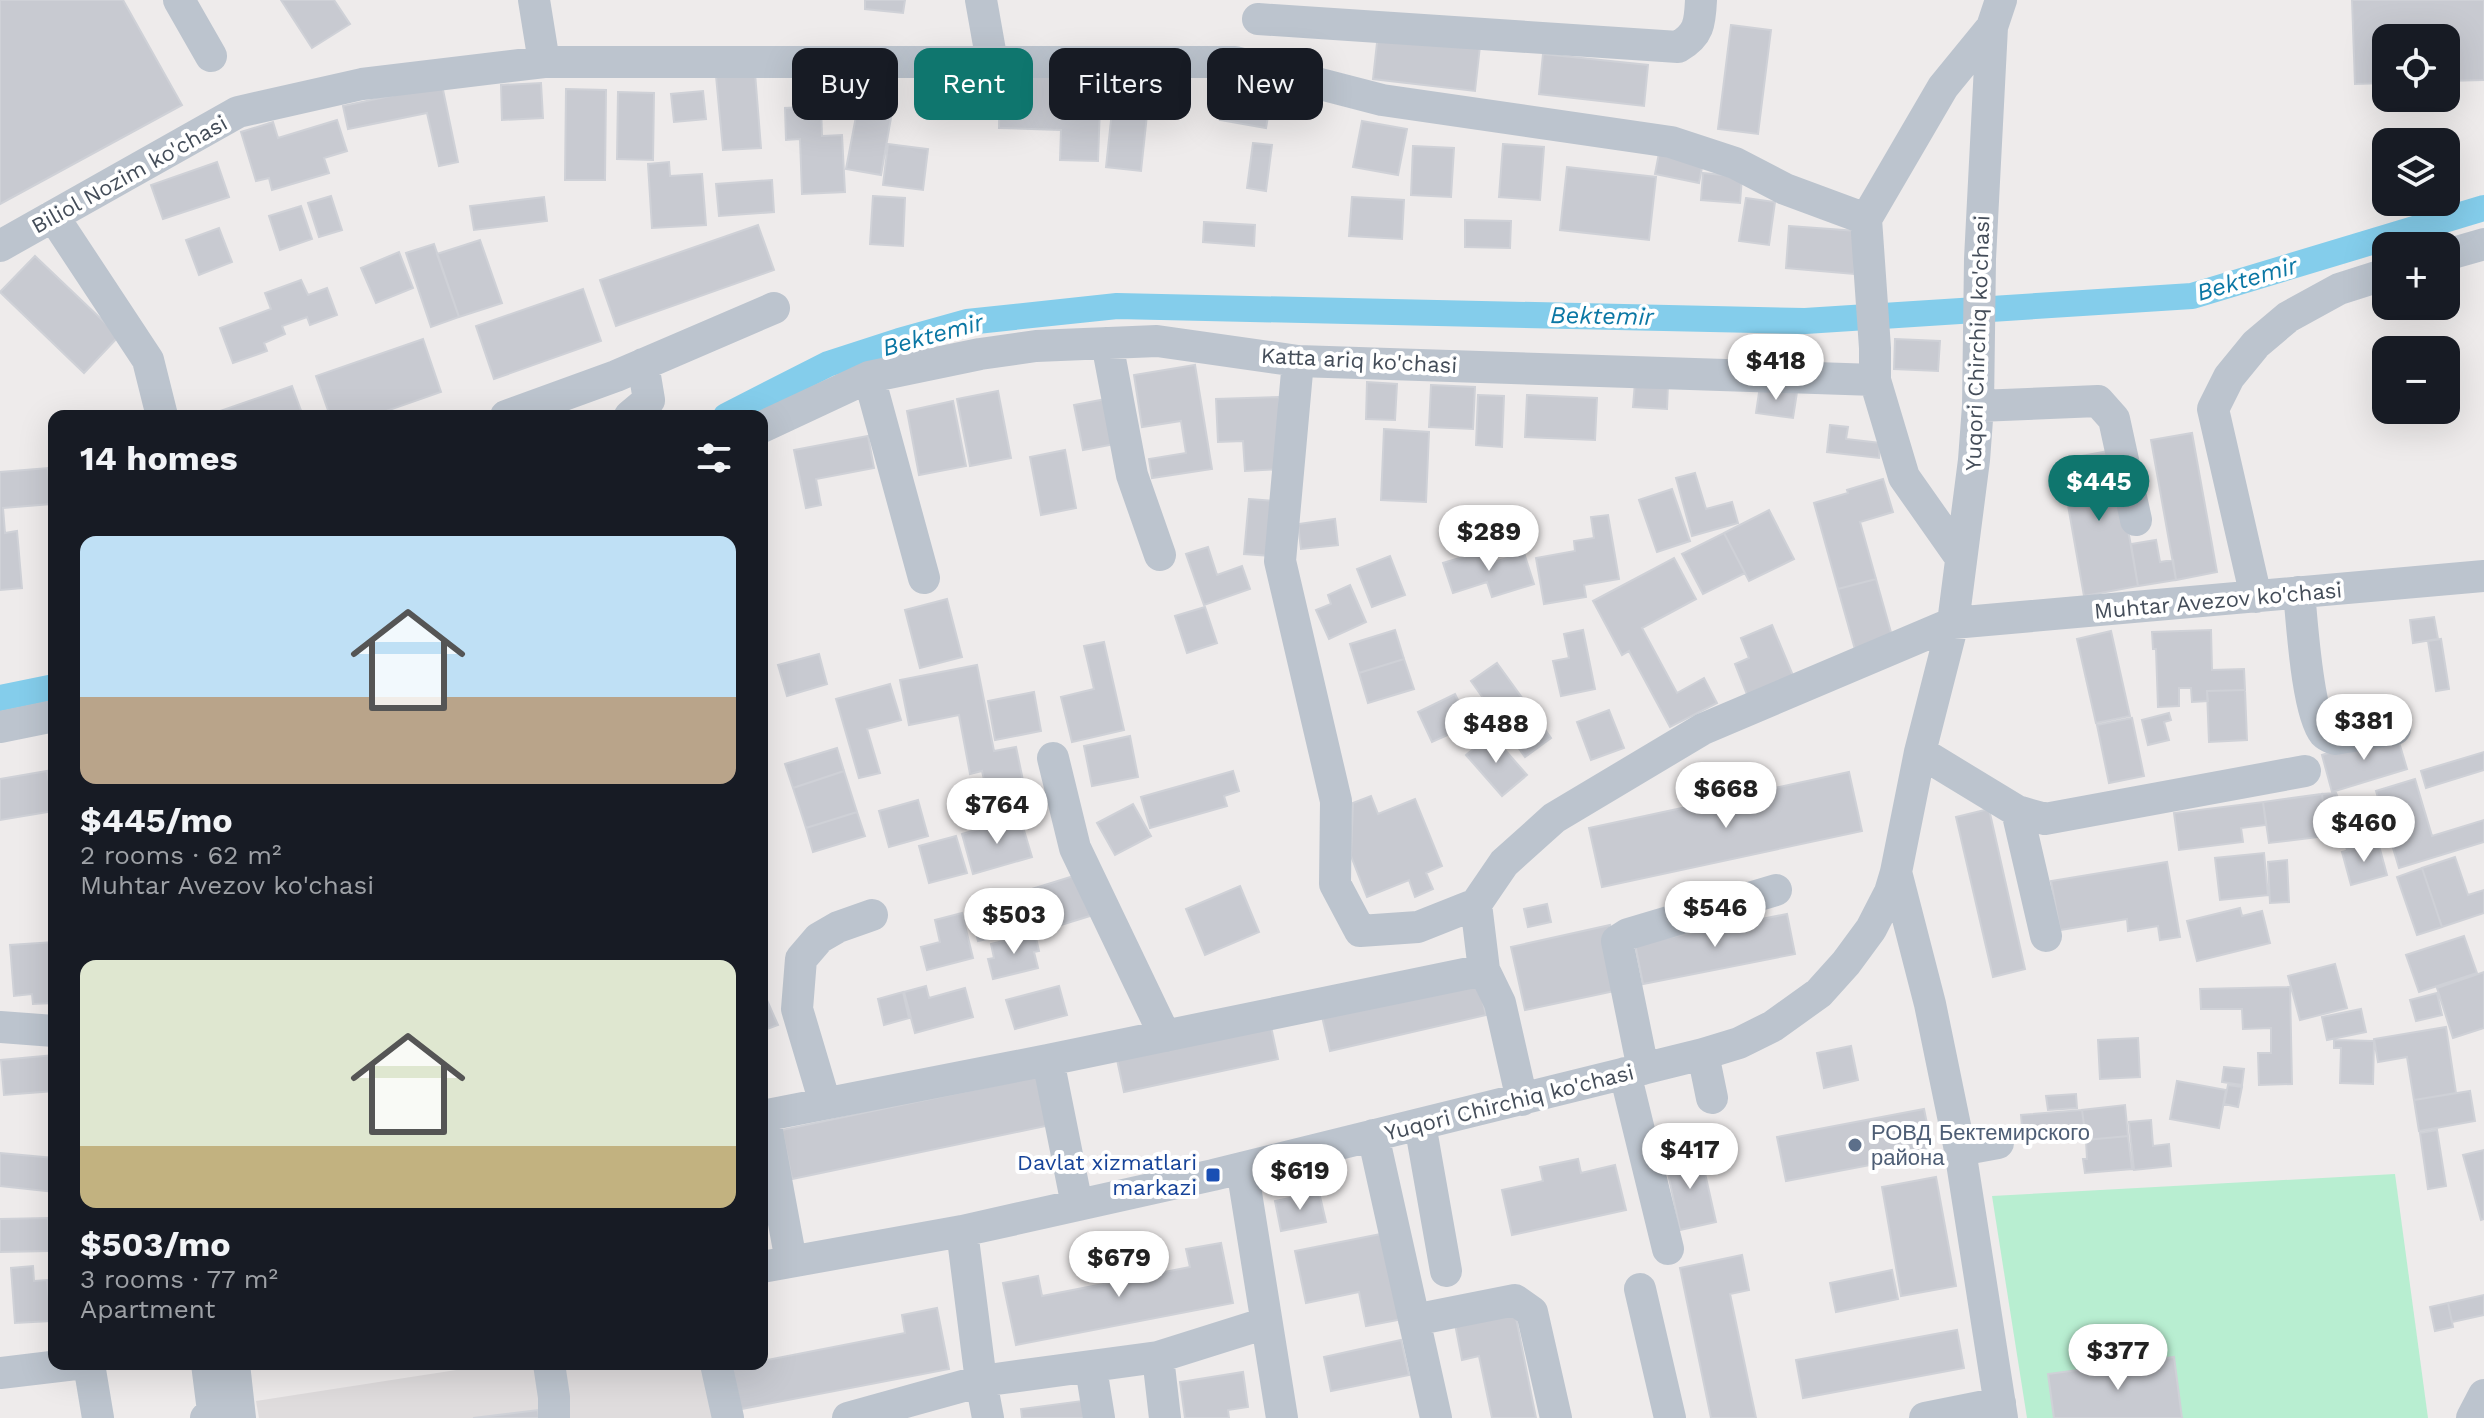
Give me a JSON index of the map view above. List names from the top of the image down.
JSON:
{
  "streets": {
    "street": [
      "Biliol Nozim ko'chasi",
      "Yuqori Chirchiq ko'chasi",
      "Katta ariq ko'chasi",
      "Muhtar Avezov ko'chasi"
    ]
  },
  "crossings": [
    ["Yuqori Chirchiq ko'chasi", "Muhtar Avezov ko'chasi"]
  ],
  "water": ["Bektemir"],
  "places": {
    "other": ["РОВД Бектемирского района"],
    "transit": ["Davlat xizmatlari markazi"]
  },
  "page": {
    "map_buttons": ["+", "−"],
    "chip": [
      "Buy",
      "Rent",
      "Filters",
      "New"
    ],
    "price": [
      "$418",
      "$445",
      "$289",
      "$381",
      "$488",
      "$668",
      "$764",
      "$460",
      "$546",
      "$503",
      "$417",
      "$619",
      "$679",
      "$377"
    ],
    "heading": "14 homes",
    "list": [
      {
        "name": "$445/mo",
        "note": "2 rooms · 62 m² · Muhtar Avezov ko'chasi"
      },
      {
        "name": "$503/mo",
        "note": "3 rooms · 77 m² · Apartment"
      }
    ]
  }
}
